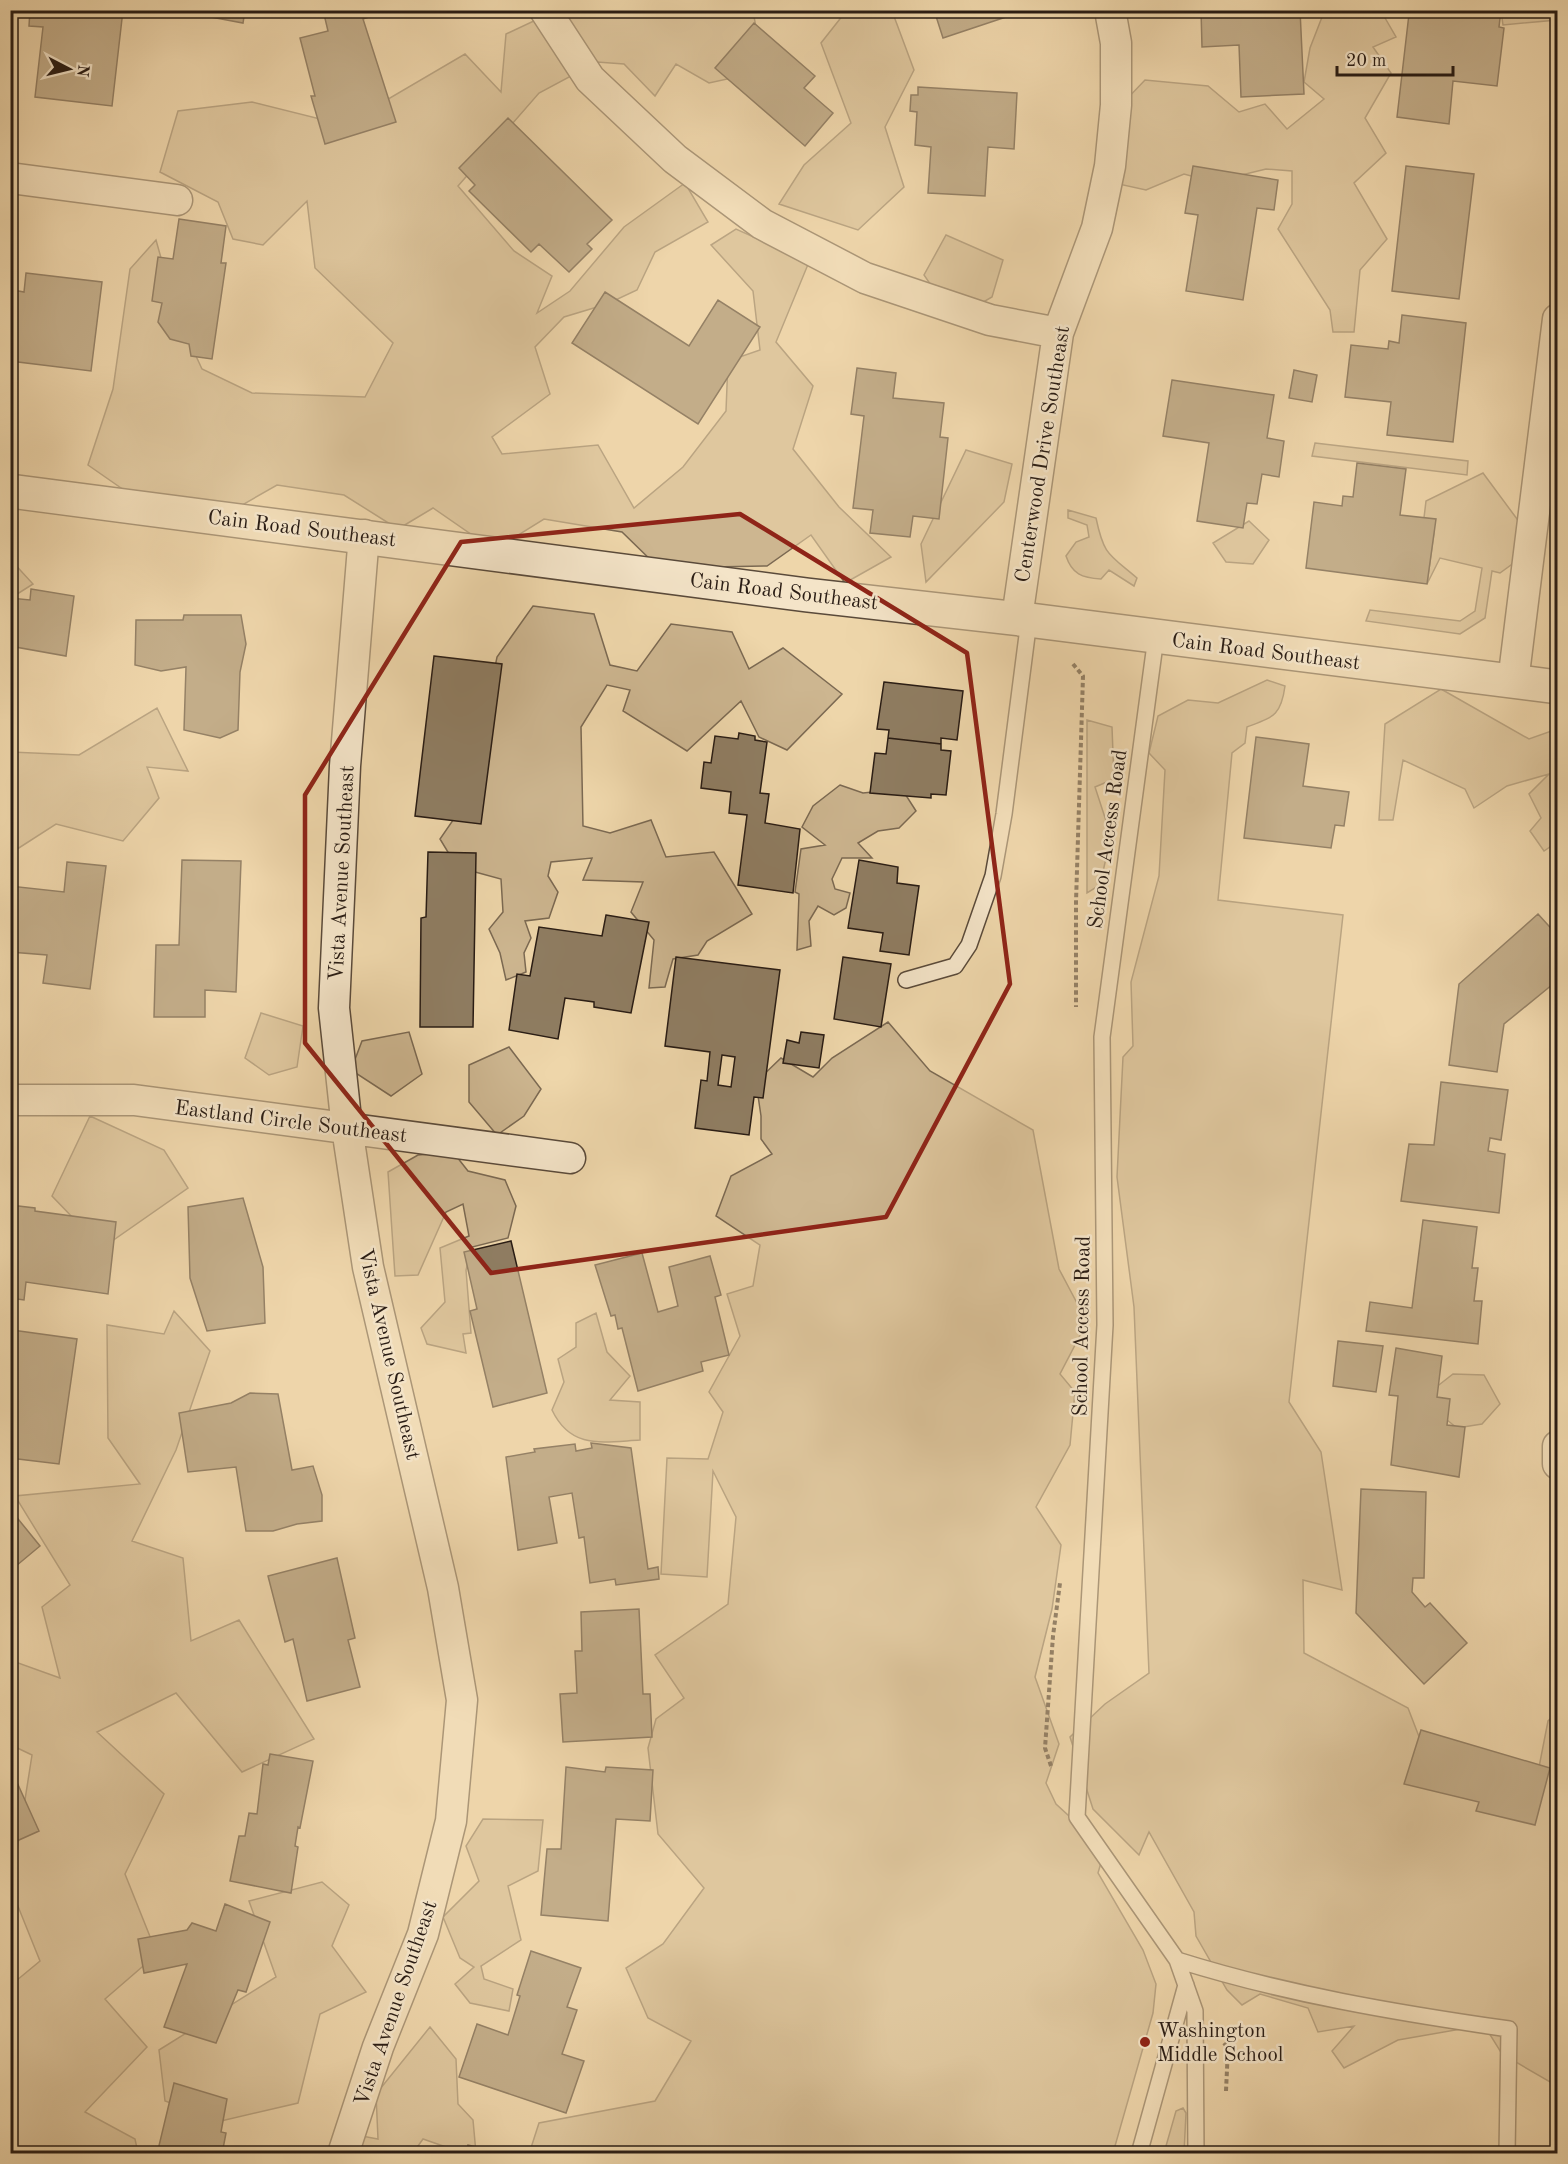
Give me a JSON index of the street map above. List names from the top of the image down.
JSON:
{
  "streets": {
    "street": [
      "Centerwood Drive Southeast",
      "Cain Road Southeast",
      "Vista Avenue Southeast",
      "Eastland Circle Southeast"
    ],
    "lane": ["School Access Road"]
  },
  "crossings": [
    ["Centerwood Drive Southeast", "Cain Road Southeast"],
    ["Cain Road Southeast", "School Access Road"],
    ["Cain Road Southeast", "Vista Avenue Southeast"],
    ["Vista Avenue Southeast", "Eastland Circle Southeast"]
  ],
  "places": ["Washington Middle School"],
  "scale_bar": "20 m",
  "north": "right"
}
